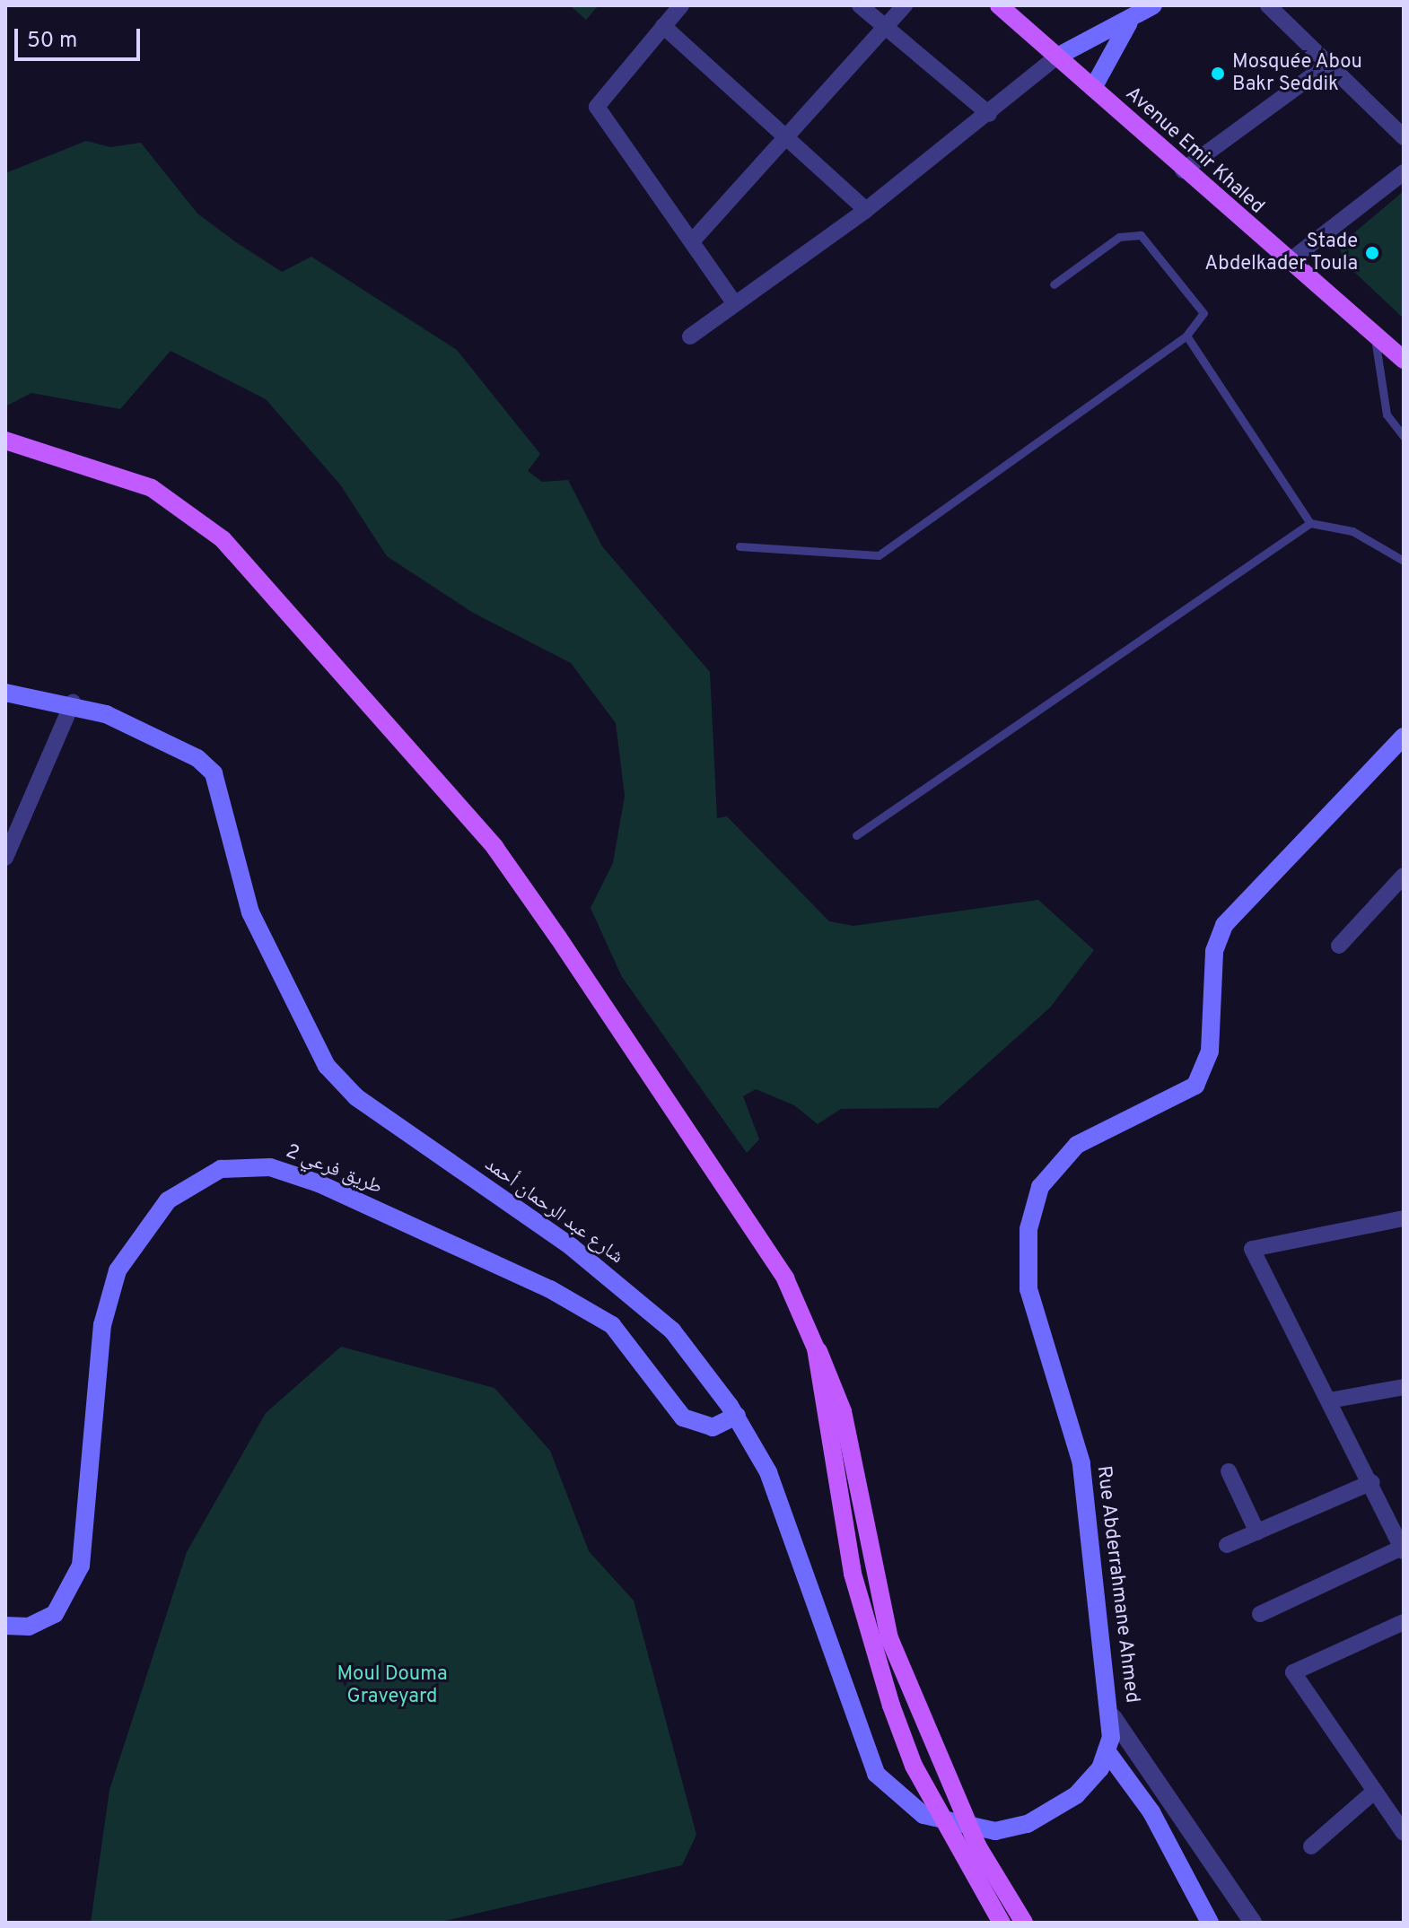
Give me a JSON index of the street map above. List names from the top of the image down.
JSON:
{
  "streets": {
    "main road": [
      "Avenue Emir Khaled",
      "طريق فرعي 2",
      "شارع عبد الرحمان أحمد",
      "Rue Abderrahmane Ahmed"
    ]
  },
  "crossings": [
    ["طريق فرعي 2", "شارع عبد الرحمان أحمد"],
    ["شارع عبد الرحمان أحمد", "Rue Abderrahmane Ahmed"]
  ],
  "parks": ["Moul Douma Graveyard"],
  "places": ["Mosquée Abou Bakr Seddik", "Stade Abdelkader Toula"],
  "scale_bar": "50 m"
}
